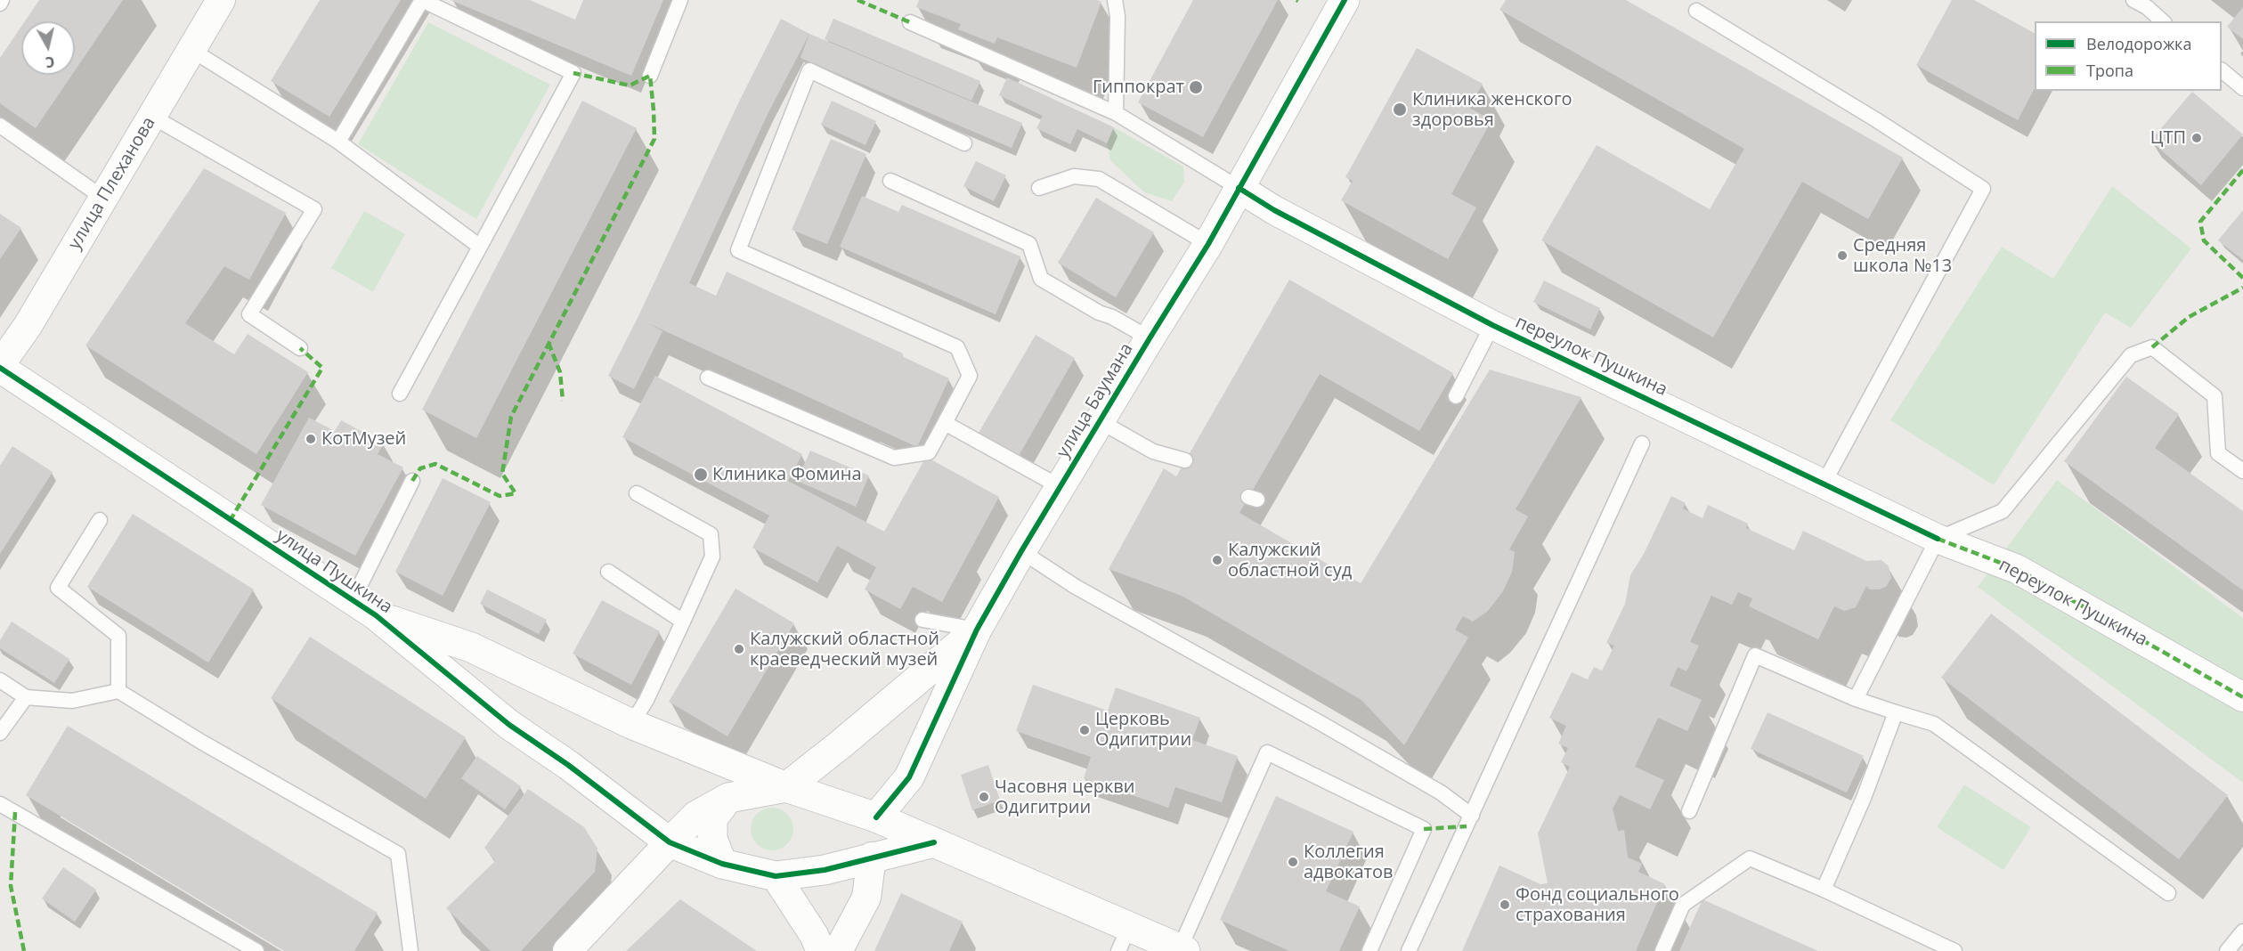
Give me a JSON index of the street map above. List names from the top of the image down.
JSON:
{
  "streets": {
    "street": [
      "улица Плеханова",
      "переулок Пушкина",
      "улица Баумана",
      "улица Пушкина"
    ]
  },
  "crossings": [
    ["улица Плеханова", "улица Пушкина"],
    ["переулок Пушкина", "улица Баумана"],
    ["улица Баумана", "улица Пушкина"]
  ],
  "places": [
    "Гиппократ",
    "Клиника женского здоровья",
    "ЦТП",
    "Средняя школа №13",
    "КотМузей",
    "Клиника Фомина",
    "Калужский областной суд",
    "Калужский областной краеведческий музей",
    "Церковь Одигитрии",
    "Часовня церкви Одигитрии",
    "Коллегия адвокатов",
    "Фонд социального страхования"
  ],
  "legend": ["Велодорожка", "Тропа"],
  "north": "bottom"
}
